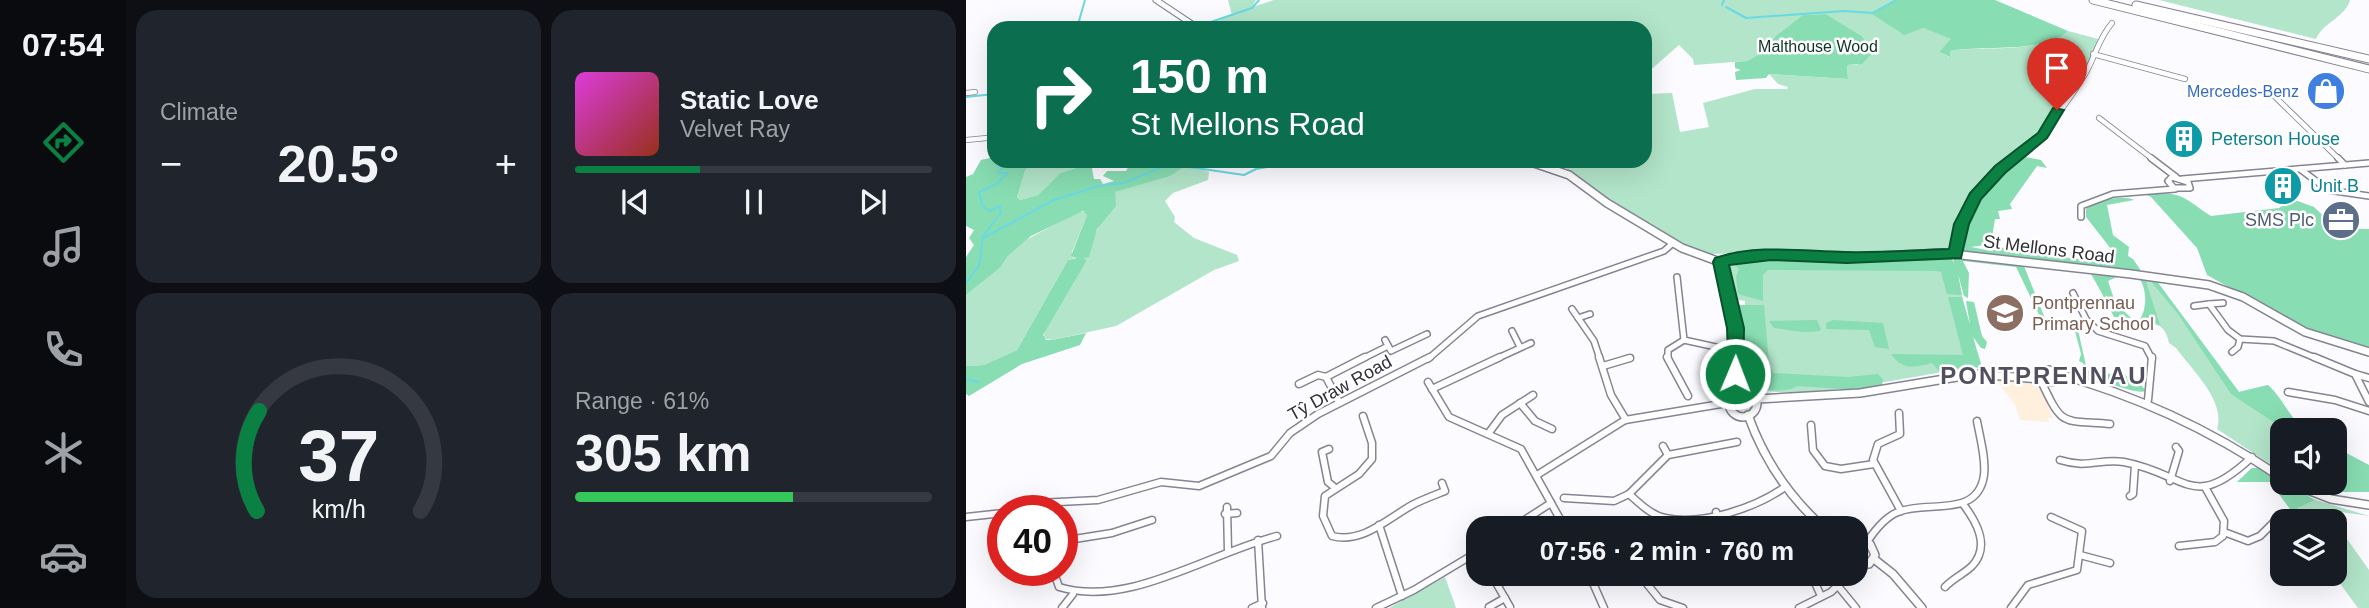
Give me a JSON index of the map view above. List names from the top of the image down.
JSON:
{
  "streets": {
    "main road": ["St Mellons Road"],
    "street": ["Tŷ Draw Road"]
  },
  "districts": ["PONTPRENNAU"],
  "parks": ["Malthouse Wood"],
  "places": {
    "shop": ["Mercedes-Benz"],
    "building": ["Peterson House", "Unit B"],
    "office": ["SMS Plc"],
    "school or university": ["Pontprennau Primary School"]
  },
  "page": {
    "tabs": "07:54",
    "tile": [
      "Climate",
      ["Range · 61%", "305 km"]
    ],
    "turn": ["150 m", "St Mellons Road"],
    "song": ["Static Love", "Velvet Ray"],
    "heat": ["−", "20.5°", "+"],
    "limit": "40",
    "trip": "07:56 · 2 min · 760 m",
    "gauge": ["37", "km/h"]
  }
}
